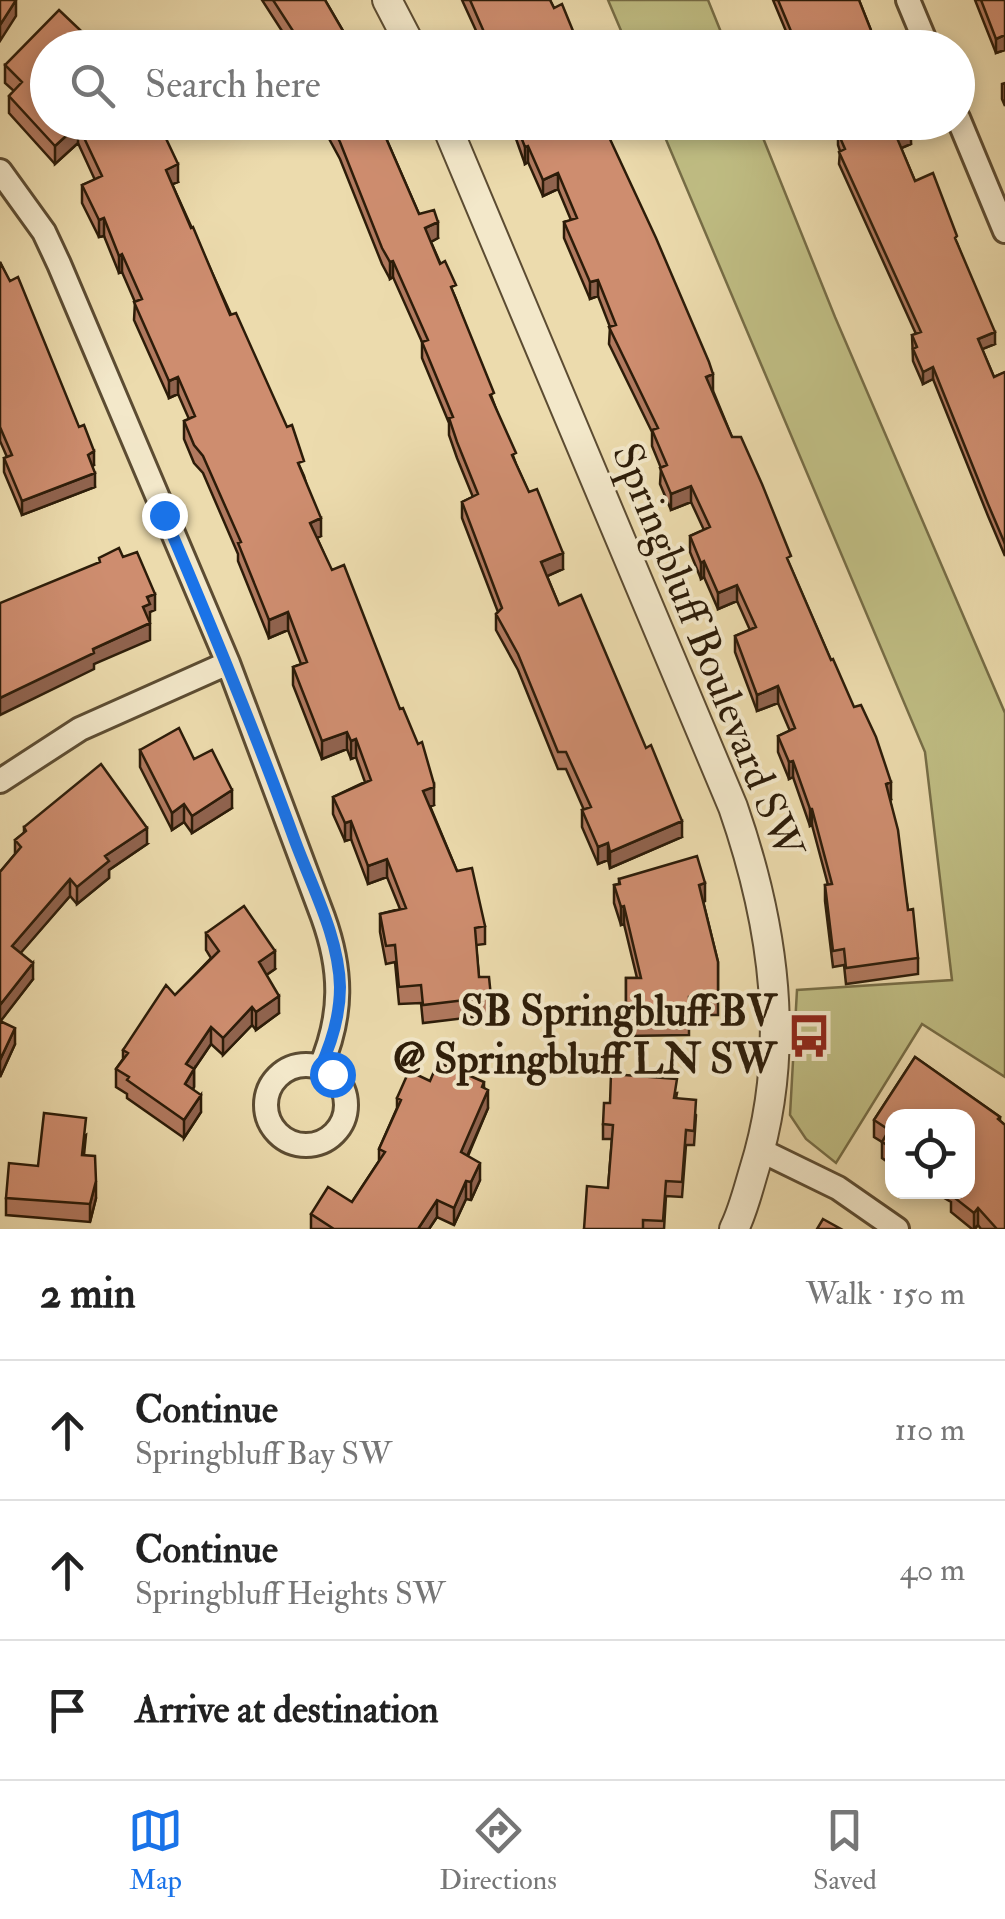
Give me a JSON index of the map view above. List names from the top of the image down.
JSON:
{
  "streets": {
    "street": ["Springbluff Boulevard SW"]
  },
  "places": {
    "bus stop": ["SB Springbluff BV @ Springbluff LN SW"]
  },
  "page": {
    "search": "Search here",
    "heading": ["2 min", "Walk · 150 m"],
    "list": [
      ["Continue", "Springbluff Bay SW", "110 m"],
      ["Continue", "Springbluff Heights SW", "40 m"],
      "Arrive at destination"
    ],
    "nav": ["Map", "Directions", "Saved"]
  }
}
